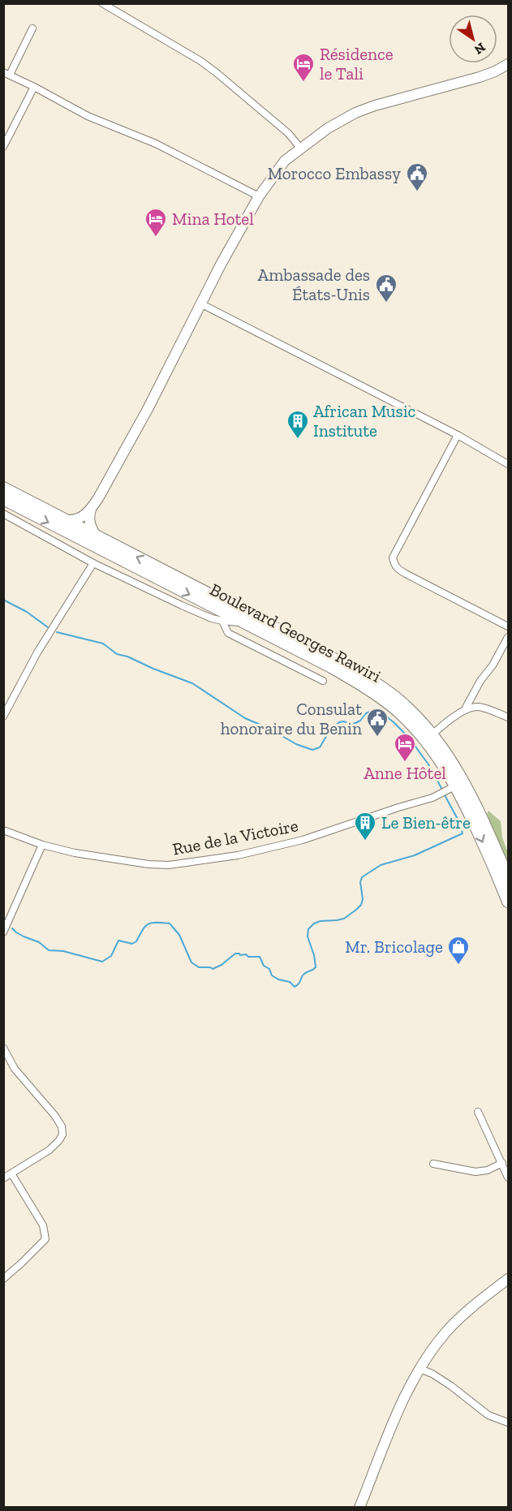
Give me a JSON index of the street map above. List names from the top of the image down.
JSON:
{
  "streets": {
    "main road": ["Boulevard Georges Rawiri"],
    "street": ["Rue de la Victoire"]
  },
  "crossings": [
    ["Boulevard Georges Rawiri", "Rue de la Victoire"]
  ],
  "places": {
    "hotel": ["Résidence le Tali", "Mina Hotel", "Anne Hôtel"],
    "public building": ["Morocco Embassy", "Ambassade des États-Unis", "Consulat honoraire du Benin"],
    "building": ["African Music Institute", "Le Bien-être"],
    "shop": ["Mr. Bricolage"]
  },
  "north": "bottom right"
}
